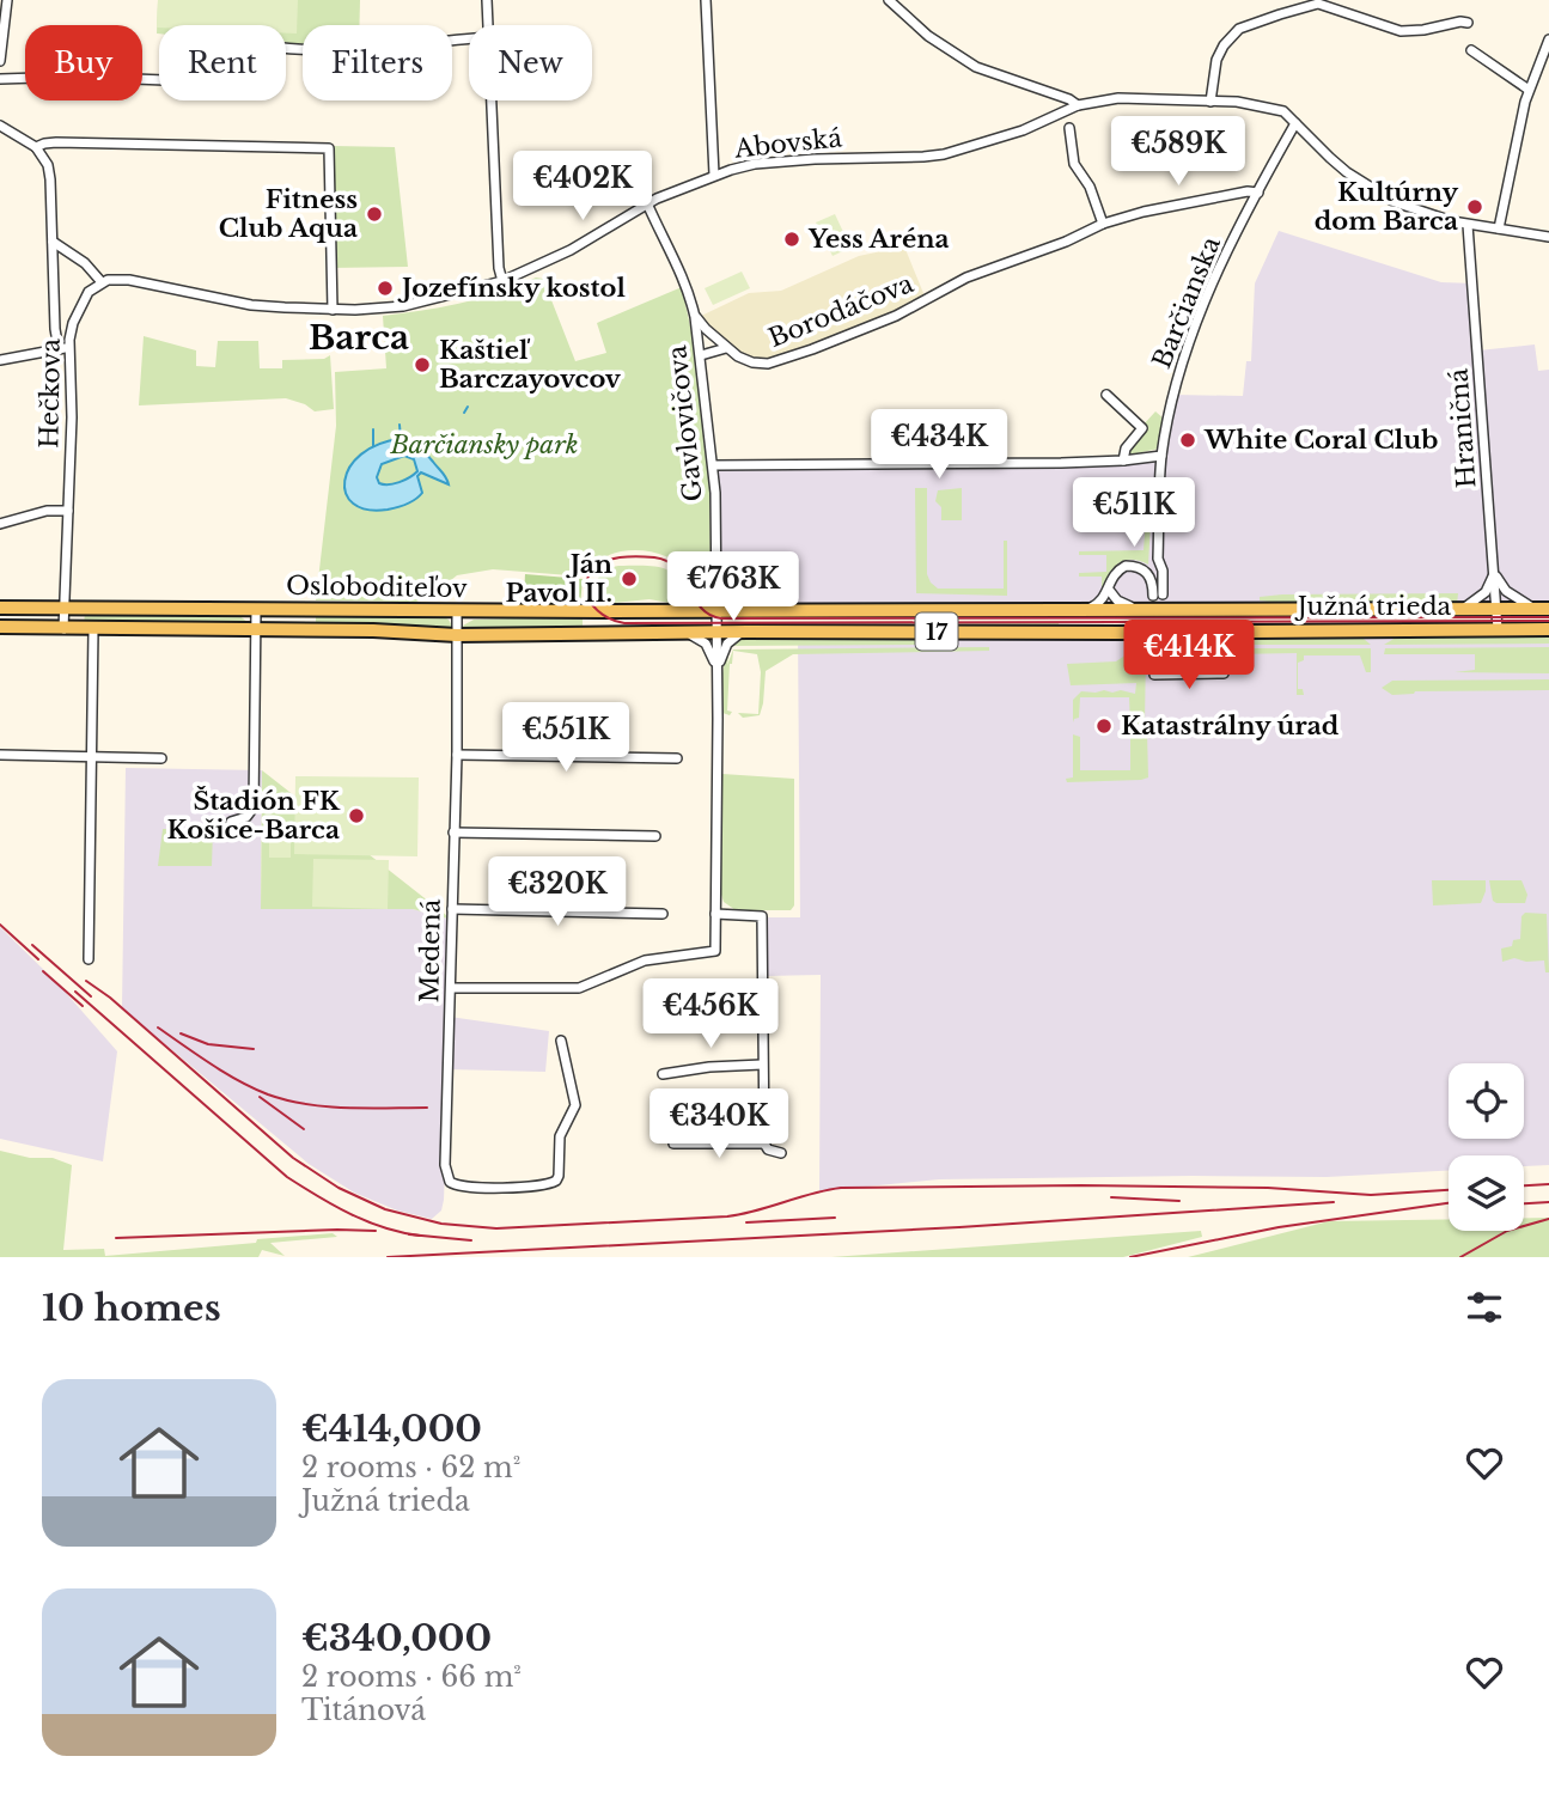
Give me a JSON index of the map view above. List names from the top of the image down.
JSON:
{
  "streets": {
    "main road": ["Osloboditeľov", "Južná trieda", "17"],
    "street": [
      "Abovská",
      "Barčianska",
      "Borodáčova",
      "Hečkova",
      "Gavlovičova",
      "Hraničná",
      "Medená"
    ]
  },
  "crossings": [
    ["Abovská", "Barčianska"],
    ["Abovská", "Hečkova"],
    ["Abovská", "Gavlovičova"],
    ["Barčianska", "Borodáčova"],
    ["Borodáčova", "Gavlovičova"],
    ["Hečkova", "Osloboditeľov"],
    ["Gavlovičova", "Osloboditeľov"],
    ["Gavlovičova", "Medená"],
    ["Hraničná", "Južná trieda"],
    ["Osloboditeľov", "Južná trieda"],
    ["Osloboditeľov", "Medená"]
  ],
  "districts": ["Barca"],
  "parks": ["Barčiansky park"],
  "places": [
    "Kultúrny dom Barca",
    "Fitness Club Aqua",
    "Yess Aréna",
    "Jozefínsky kostol",
    "Kaštieľ Barczayovcov",
    "White Coral Club",
    "Ján Pavol II.",
    "Katastrálny úrad",
    "Štadión FK Košice-Barca"
  ],
  "page": {
    "chip": [
      "Buy",
      "Rent",
      "Filters",
      "New"
    ],
    "price": [
      "€589K",
      "€402K",
      "€434K",
      "€511K",
      "€763K",
      "€414K",
      "€551K",
      "€320K",
      "€456K",
      "€340K"
    ],
    "heading": "10 homes",
    "list": [
      {
        "name": "€414,000",
        "note": "2 rooms · 62 m² · Južná trieda"
      },
      {
        "name": "€340,000",
        "note": "2 rooms · 66 m² · Titánová"
      }
    ]
  }
}
